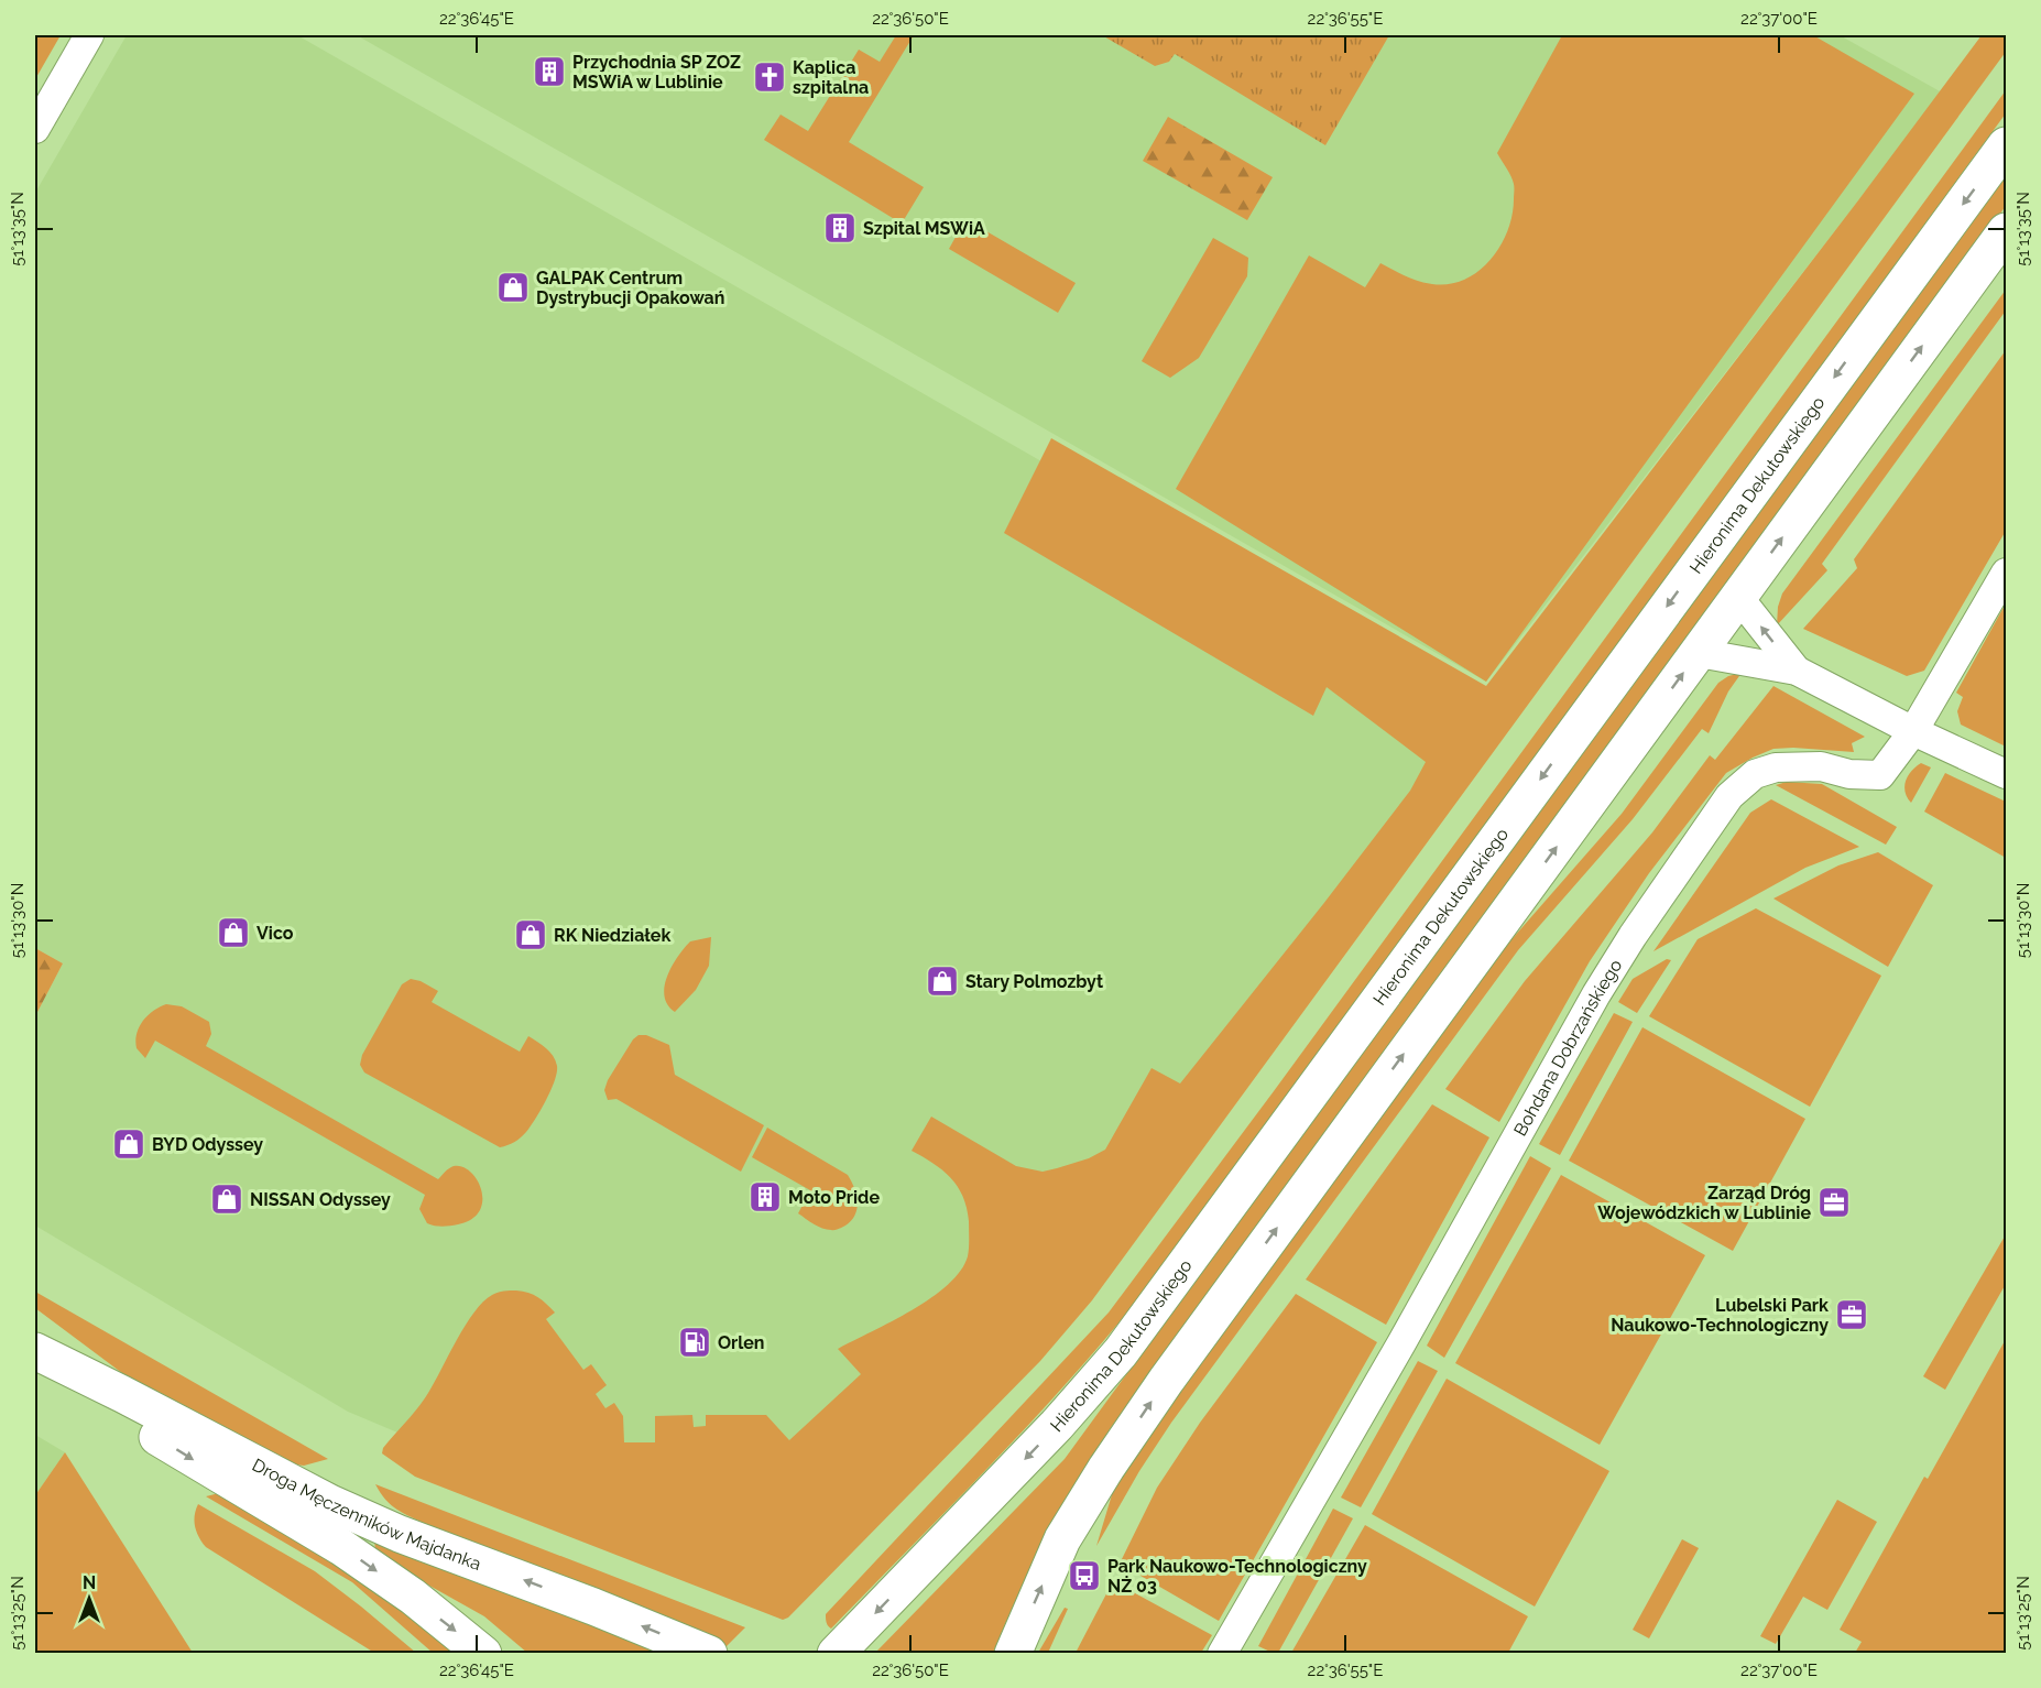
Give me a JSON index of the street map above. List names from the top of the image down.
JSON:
{
  "streets": {
    "street": ["Hieronima Dekutowskiego", "Bohdana Dobrzańskiego", "Droga Męczenników Majdanka"]
  },
  "places": {
    "building": ["Przychodnia SP ZOZ MSWiA w Lublinie", "Szpital MSWiA", "Moto Pride"],
    "church": ["Kaplica szpitalna"],
    "shop": [
      "GALPAK Centrum Dystrybucji Opakowań",
      "Vico",
      "RK Niedziałek",
      "Stary Polmozbyt",
      "BYD Odyssey",
      "NISSAN Odyssey"
    ],
    "office": ["Zarząd Dróg Wojewódzkich w Lublinie", "Lubelski Park Naukowo-Technologiczny"],
    "fuel station": ["Orlen"],
    "bus stop": ["Park Naukowo-Technologiczny NŻ 03"]
  },
  "north": "top",
  "coordinates": [
    "22°36'45\"E",
    "22°36'50\"E",
    "22°36'55\"E",
    "22°37'00\"E",
    "51°13'35\"N",
    "51°13'30\"N",
    "51°13'25\"N"
  ]
}
